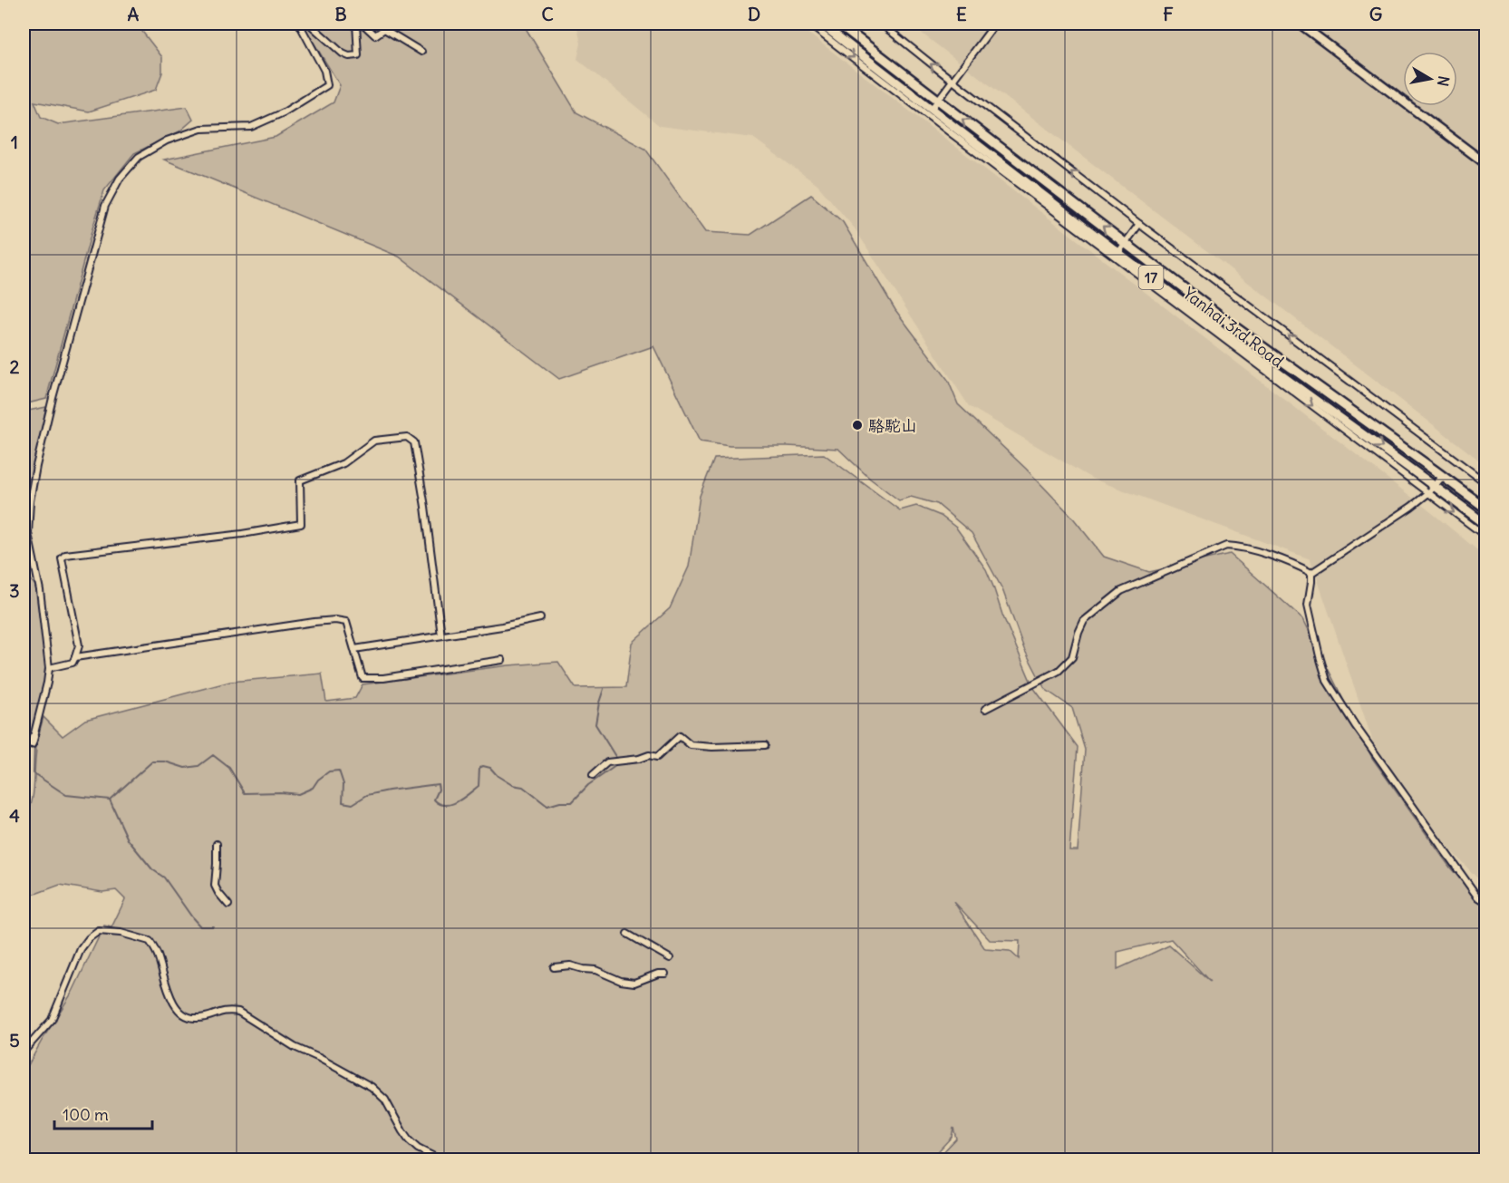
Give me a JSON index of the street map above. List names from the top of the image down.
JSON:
{
  "streets": {
    "main road": ["17", "Yanhai 3rd Road"]
  },
  "places": ["駱駝山"],
  "scale_bar": "100 m",
  "north": "right",
  "grid": {
    "columns": [
      "A",
      "B",
      "C",
      "D",
      "E",
      "F",
      "G"
    ],
    "rows": [
      "1",
      "2",
      "3",
      "4",
      "5"
    ]
  }
}
